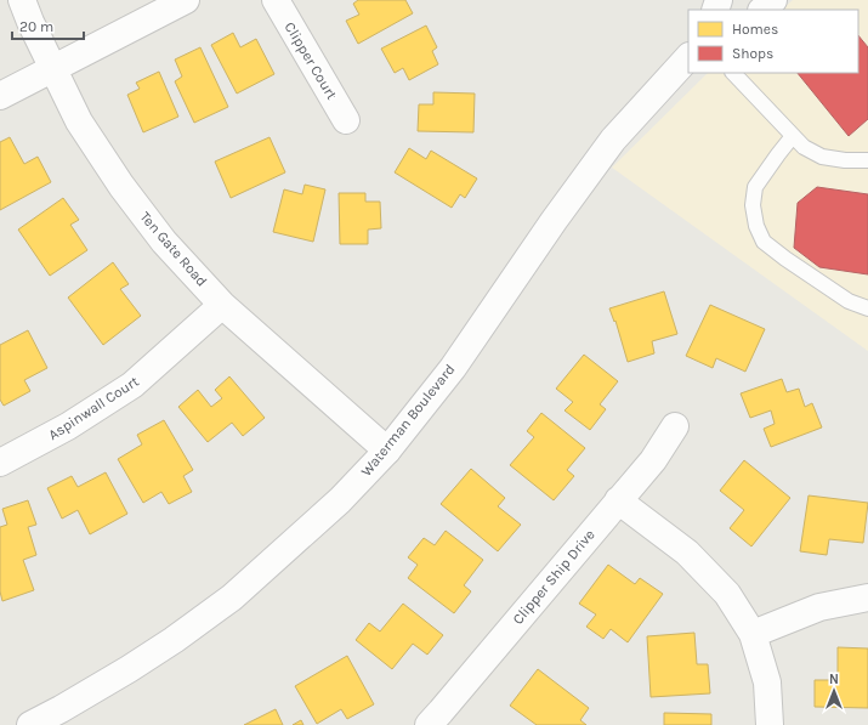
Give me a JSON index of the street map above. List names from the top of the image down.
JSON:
{
  "streets": {
    "street": [
      "Clipper Court",
      "Ten Gate Road",
      "Aspinwall Court",
      "Waterman Boulevard",
      "Clipper Ship Drive"
    ]
  },
  "crossings": [
    ["Ten Gate Road", "Aspinwall Court"],
    ["Ten Gate Road", "Waterman Boulevard"]
  ],
  "legend": ["Homes", "Shops"],
  "scale_bar": "20 m",
  "north": "top"
}
